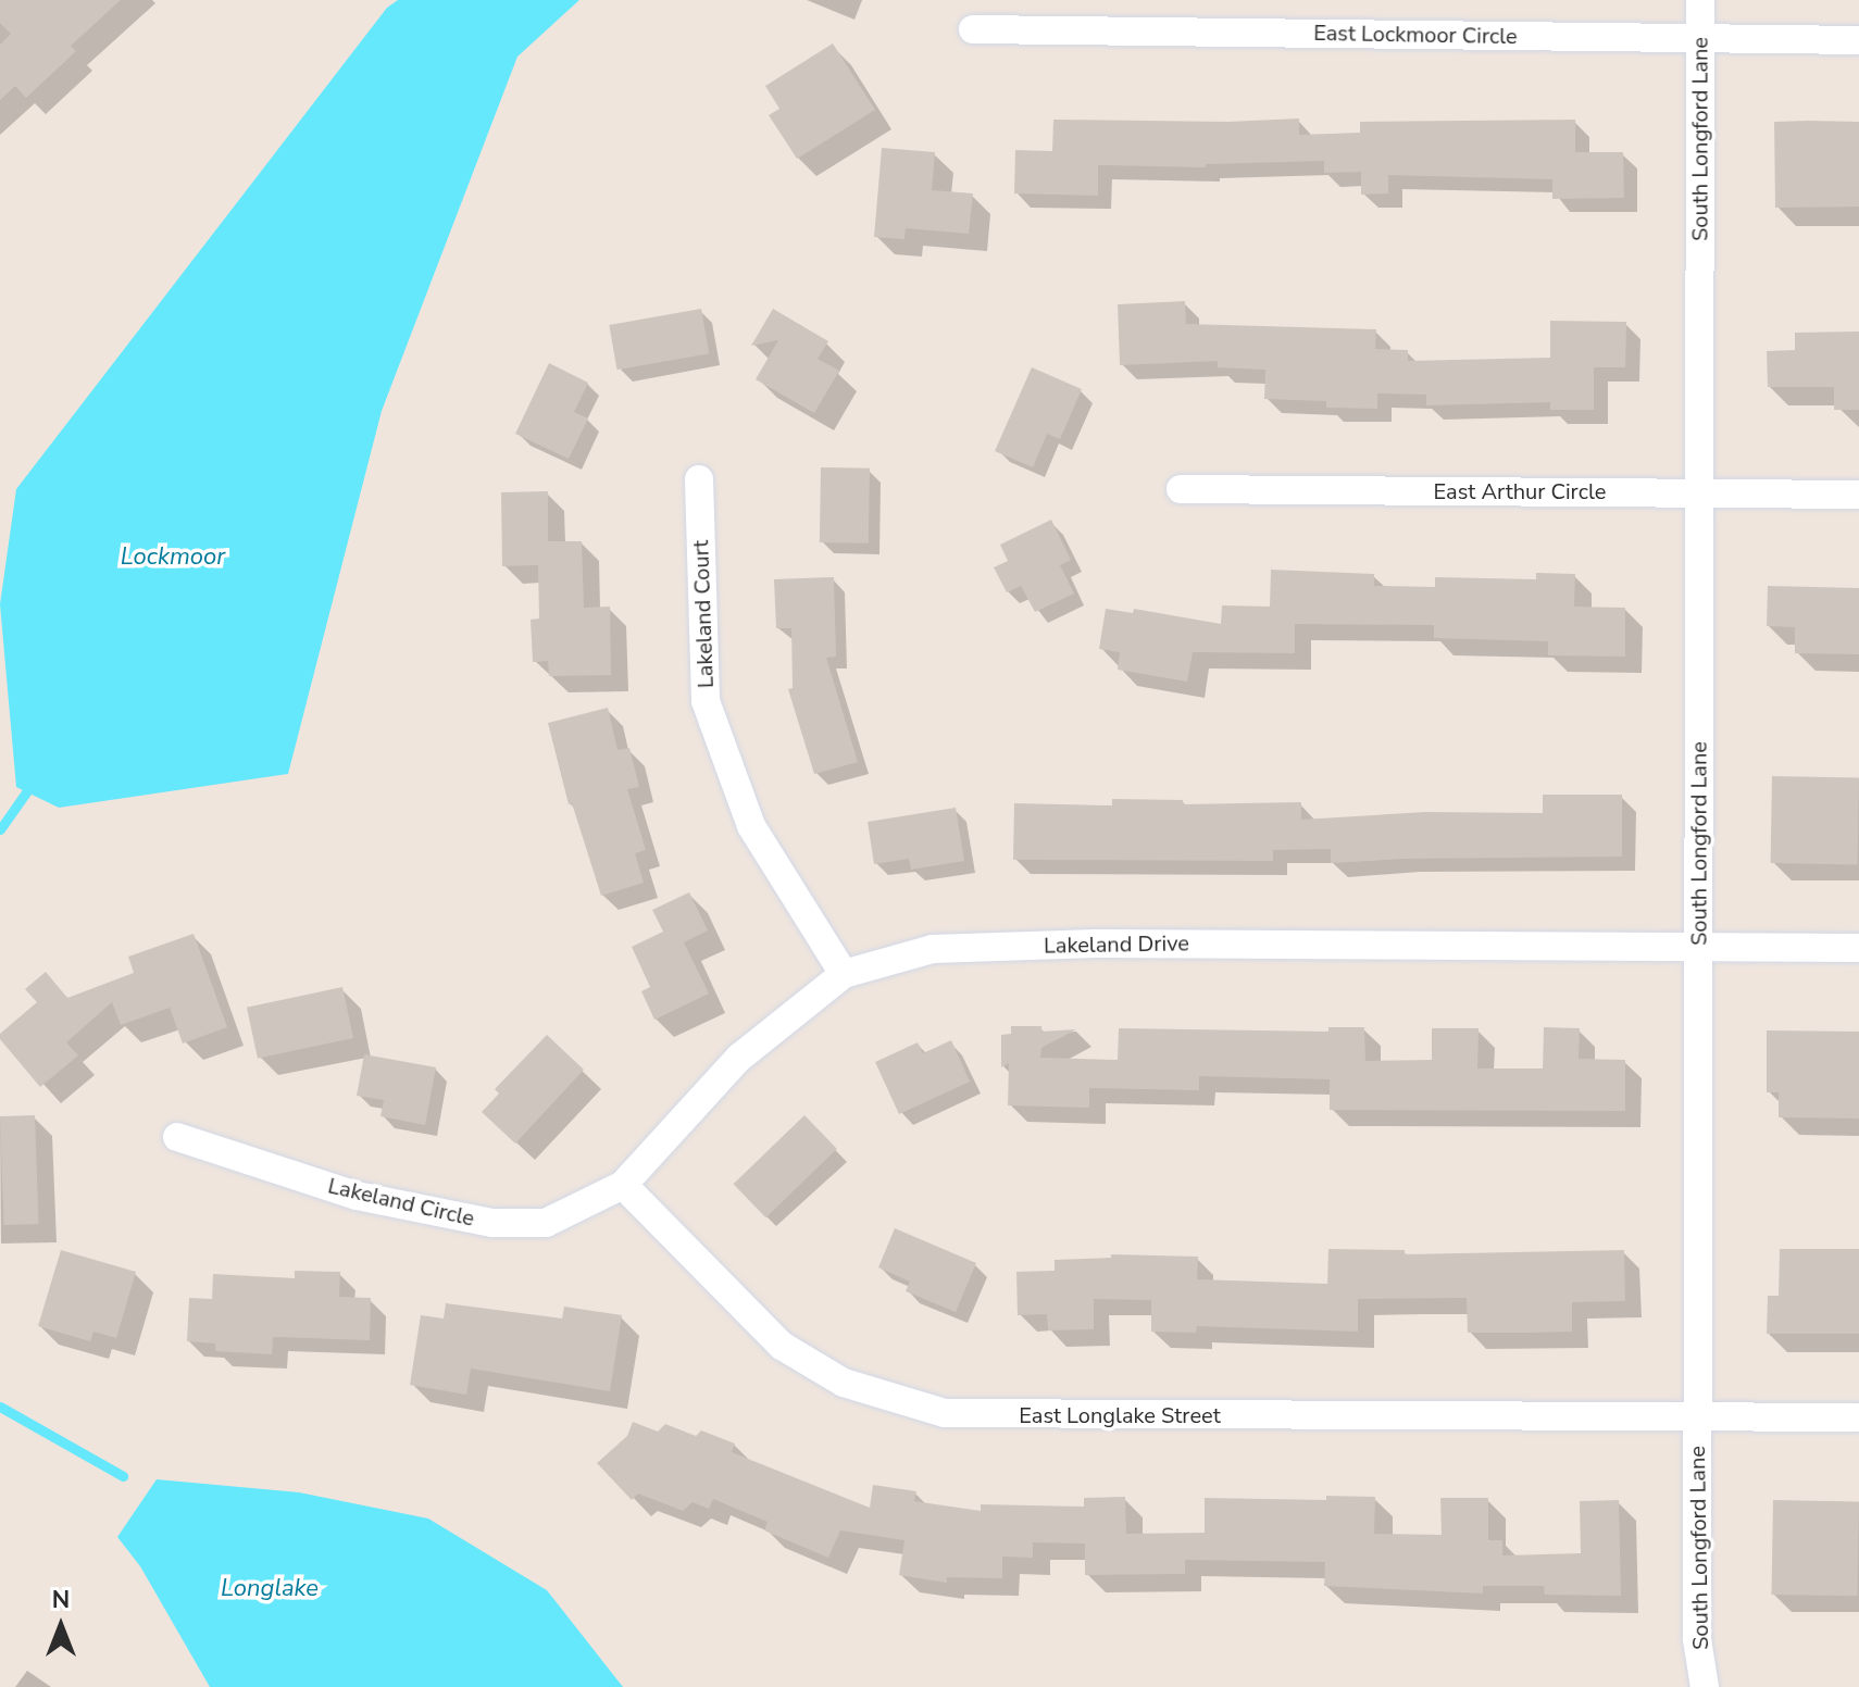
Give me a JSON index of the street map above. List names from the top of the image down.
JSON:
{
  "streets": {
    "street": [
      "East Lockmoor Circle",
      "South Longford Lane",
      "East Arthur Circle",
      "Lakeland Court",
      "Lakeland Drive",
      "Lakeland Circle",
      "East Longlake Street"
    ]
  },
  "crossings": [
    ["East Lockmoor Circle", "South Longford Lane"],
    ["South Longford Lane", "East Arthur Circle"],
    ["South Longford Lane", "Lakeland Drive"],
    ["South Longford Lane", "East Longlake Street"],
    ["Lakeland Court", "Lakeland Drive"],
    ["Lakeland Drive", "Lakeland Circle"],
    ["Lakeland Drive", "East Longlake Street"],
    ["Lakeland Circle", "East Longlake Street"]
  ],
  "water": ["Lockmoor", "Longlake"],
  "north": "top"
}
